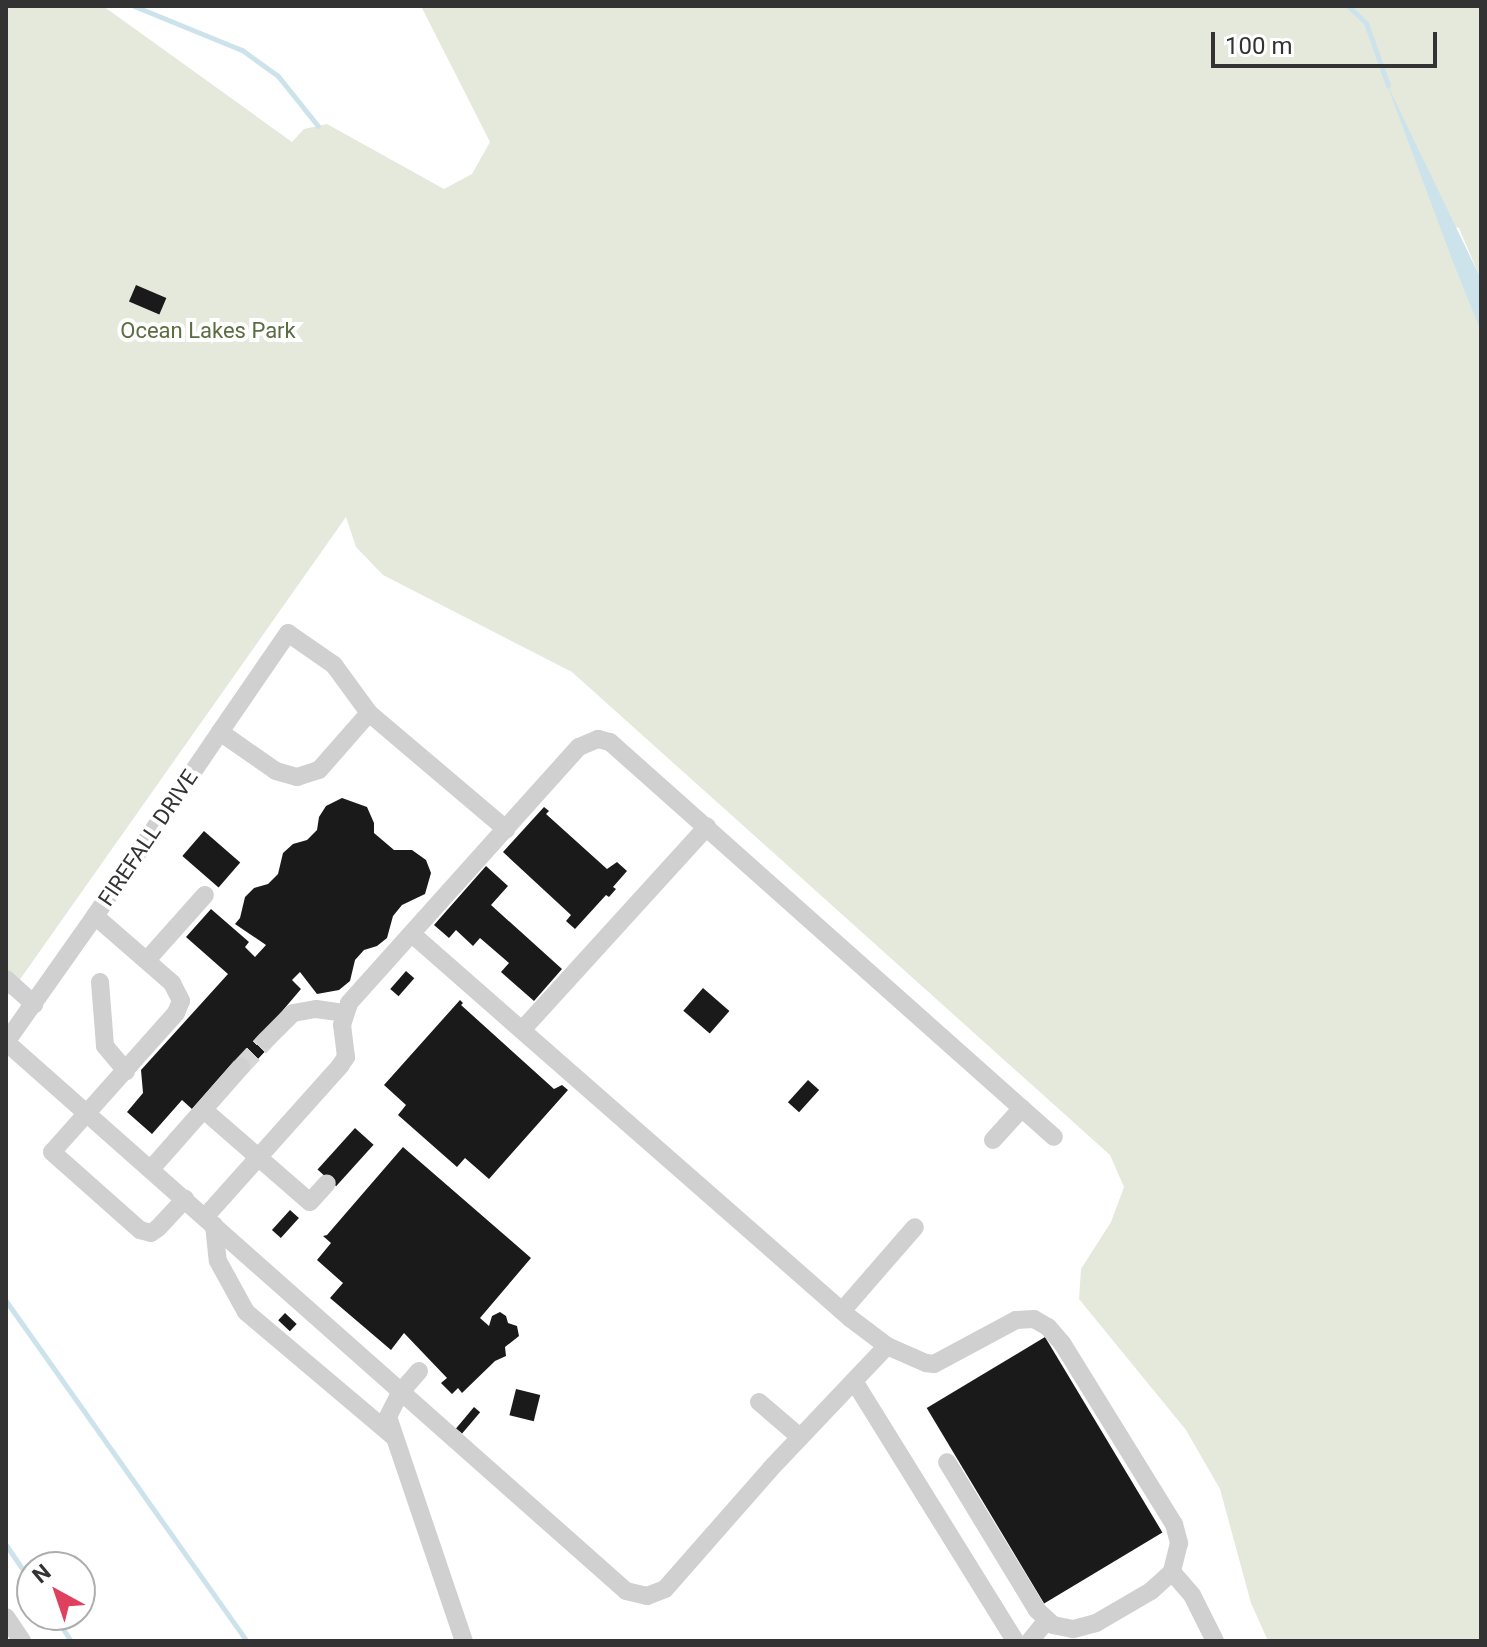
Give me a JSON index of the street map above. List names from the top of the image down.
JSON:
{
  "streets": {
    "street": ["FIREFALL DRIVE"]
  },
  "parks": ["Ocean Lakes Park"],
  "scale_bar": "100 m",
  "north": "top left"
}
